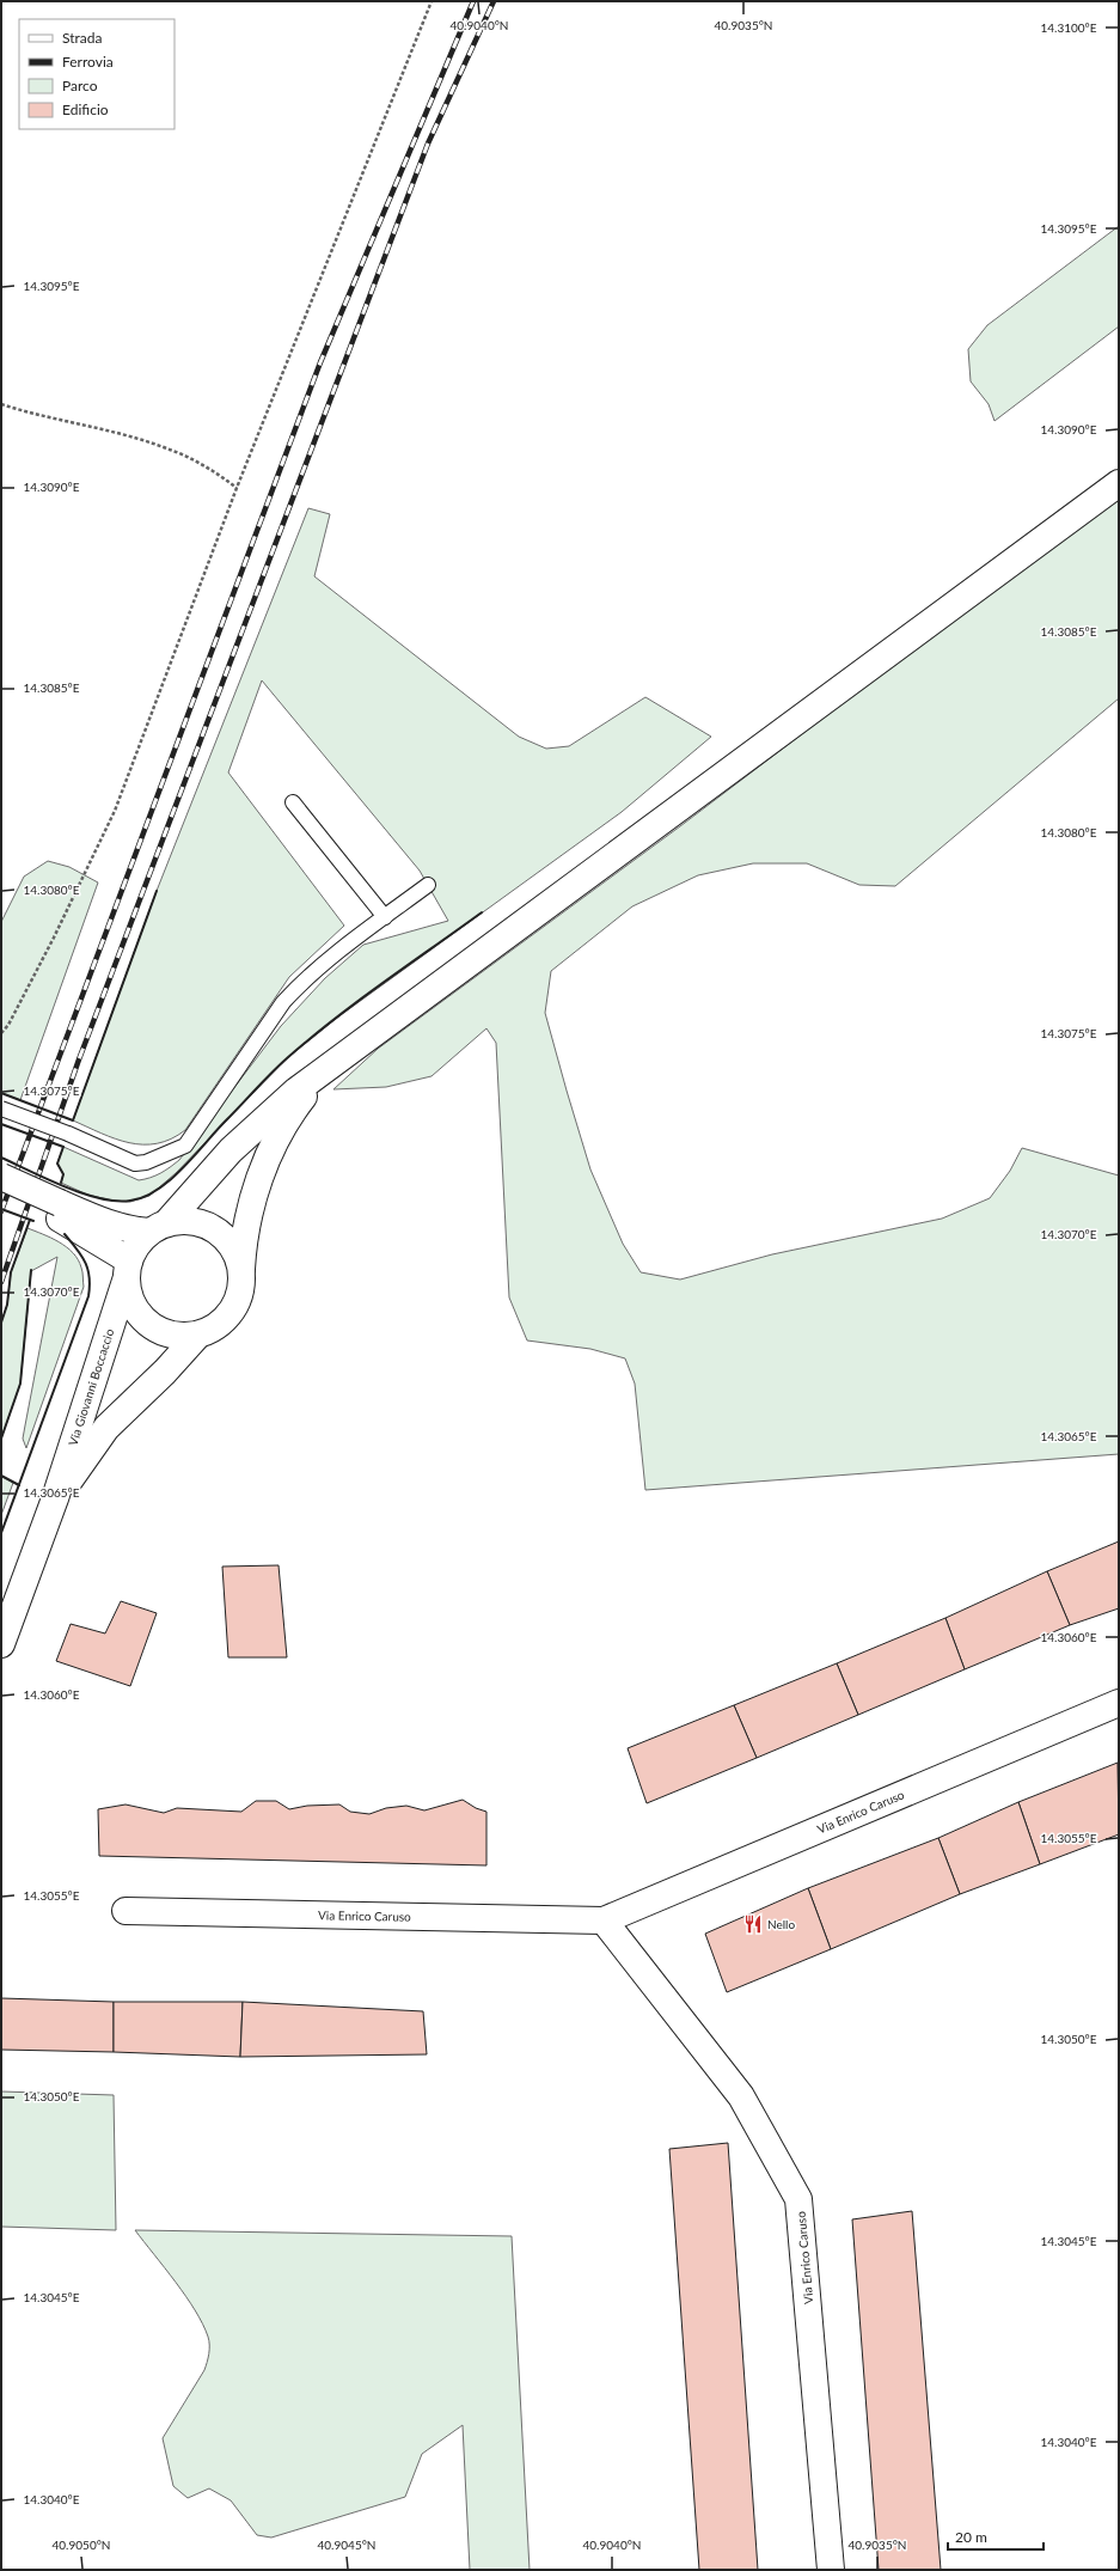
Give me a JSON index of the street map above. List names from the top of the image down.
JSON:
{
  "streets": {
    "street": ["Via Giovanni Boccaccio", "Via Enrico Caruso"]
  },
  "places": {
    "restaurant": ["Nello"]
  },
  "legend": [
    "Strada",
    "Ferrovia",
    "Parco",
    "Edificio"
  ],
  "scale_bar": "20 m",
  "coordinates": [
    "40.9040°N",
    "40.9035°N",
    "14.3100°E",
    "14.3095°E",
    "14.3090°E",
    "14.3085°E",
    "14.3080°E",
    "14.3075°E",
    "14.3070°E",
    "14.3065°E",
    "14.3060°E",
    "14.3055°E",
    "14.3050°E",
    "14.3045°E",
    "14.3040°E",
    "40.9050°N",
    "40.9045°N"
  ]
}
